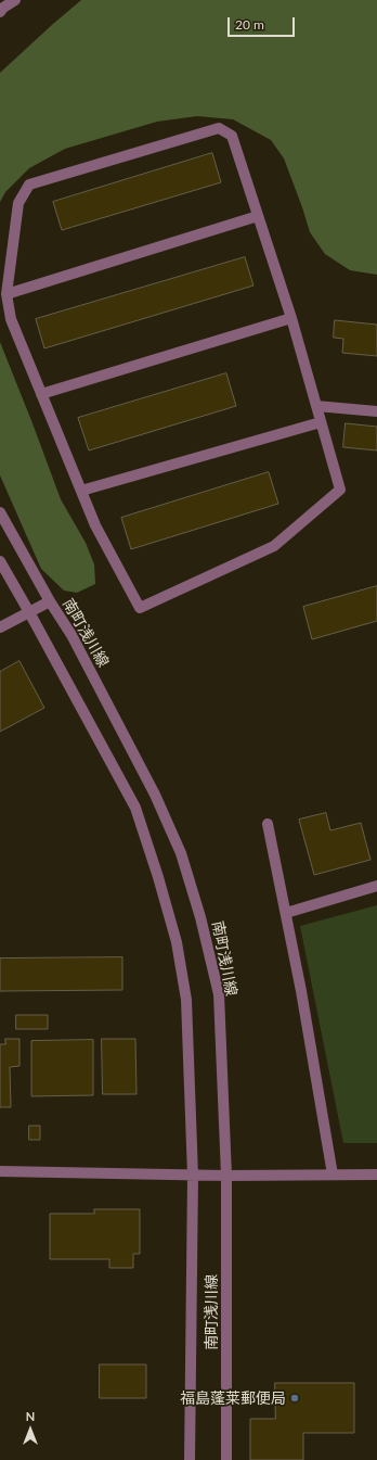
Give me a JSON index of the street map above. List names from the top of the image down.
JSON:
{
  "streets": {
    "street": ["南町浅川線"]
  },
  "places": ["福島蓬莱郵便局"],
  "scale_bar": "20 m",
  "north": "top"
}
